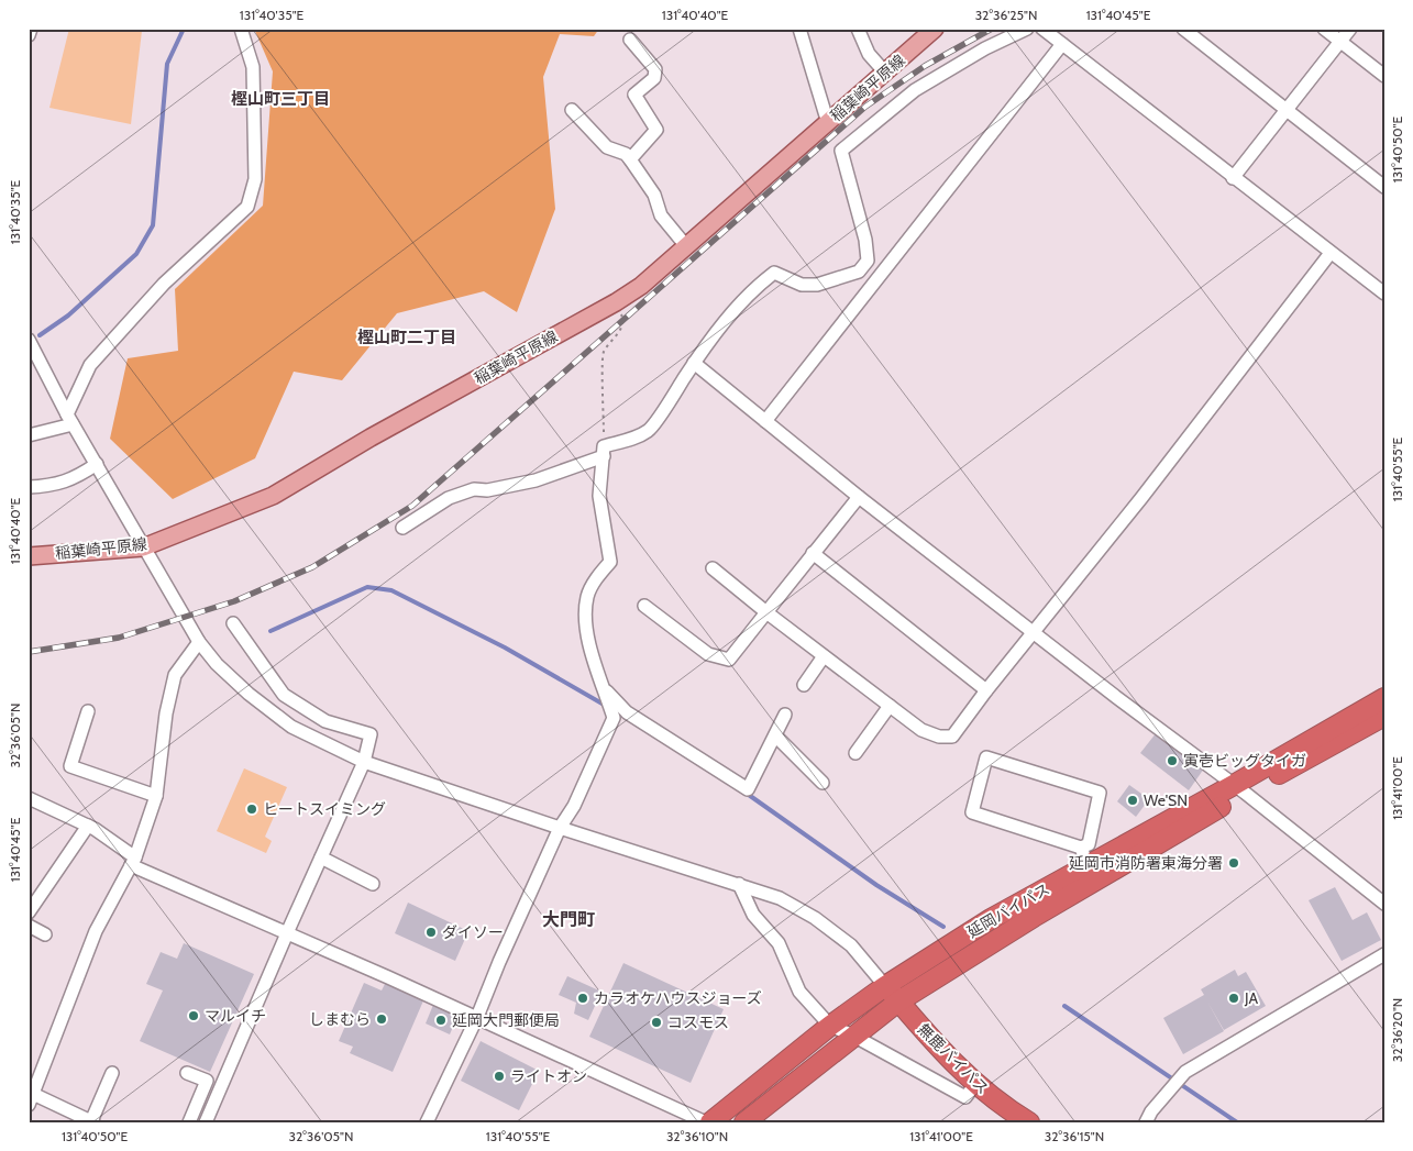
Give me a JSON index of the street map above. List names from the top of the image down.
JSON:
{
  "streets": {
    "highway": ["延岡バイパス", "無鹿バイパス"],
    "main road": ["稲葉崎平原線"]
  },
  "crossings": [
    ["延岡バイパス", "無鹿バイパス"]
  ],
  "districts": ["樫山町三丁目", "樫山町二丁目", "大門町"],
  "places": [
    "寅壱ビッグタイガ",
    "We'SN",
    "ヒートスイミング",
    "延岡市消防署東海分署",
    "ダイソー",
    "カラオケハウスジョーズ",
    "JA",
    "マルイチ",
    "しまむら",
    "延岡大門郵便局",
    "コスモス",
    "ライトオン"
  ],
  "coordinates": [
    "131°40'35\"E",
    "131°40'40\"E",
    "32°36'25\"N",
    "131°40'45\"E",
    "131°40'50\"E",
    "131°40'55\"E",
    "32°36'05\"N",
    "131°41'00\"E",
    "32°36'20\"N",
    "32°36'10\"N",
    "32°36'15\"N"
  ]
}
